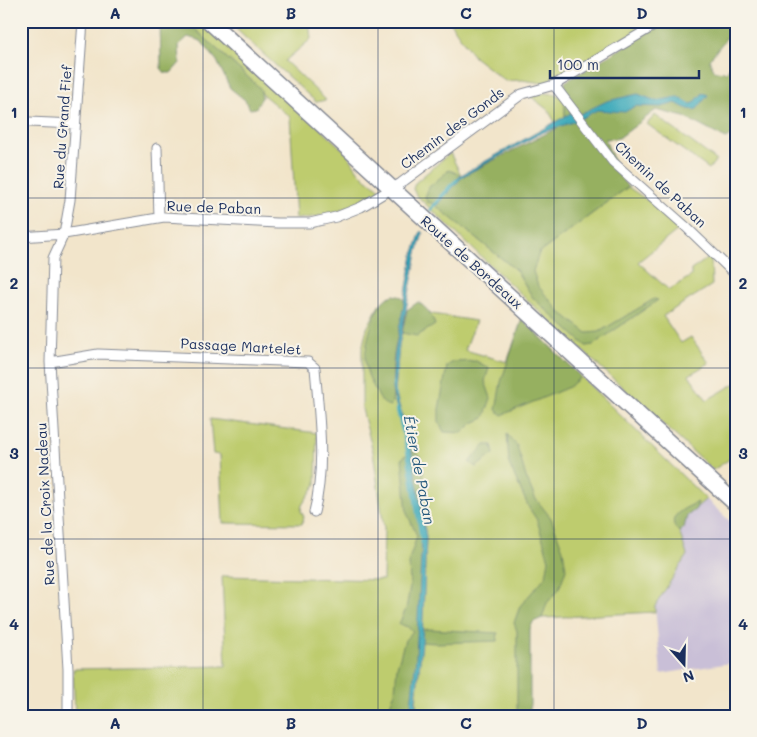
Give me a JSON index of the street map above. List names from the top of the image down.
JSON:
{
  "streets": {
    "main road": ["Route de Bordeaux"],
    "street": [
      "Rue du Grand Fief",
      "Chemin des Gonds",
      "Chemin de Paban",
      "Rue de Paban",
      "Passage Martelet",
      "Rue de la Croix Nadeau"
    ]
  },
  "crossings": [
    ["Rue du Grand Fief", "Rue de Paban"],
    ["Rue du Grand Fief", "Rue de la Croix Nadeau"],
    ["Chemin des Gonds", "Chemin de Paban"],
    ["Chemin des Gonds", "Rue de Paban"],
    ["Chemin des Gonds", "Route de Bordeaux"],
    ["Rue de Paban", "Rue de la Croix Nadeau"],
    ["Passage Martelet", "Rue de la Croix Nadeau"]
  ],
  "water": ["Étier de Paban"],
  "scale_bar": "100 m",
  "north": "bottom",
  "grid": {
    "columns": [
      "A",
      "B",
      "C",
      "D"
    ],
    "rows": [
      "1",
      "2",
      "3",
      "4"
    ]
  }
}
